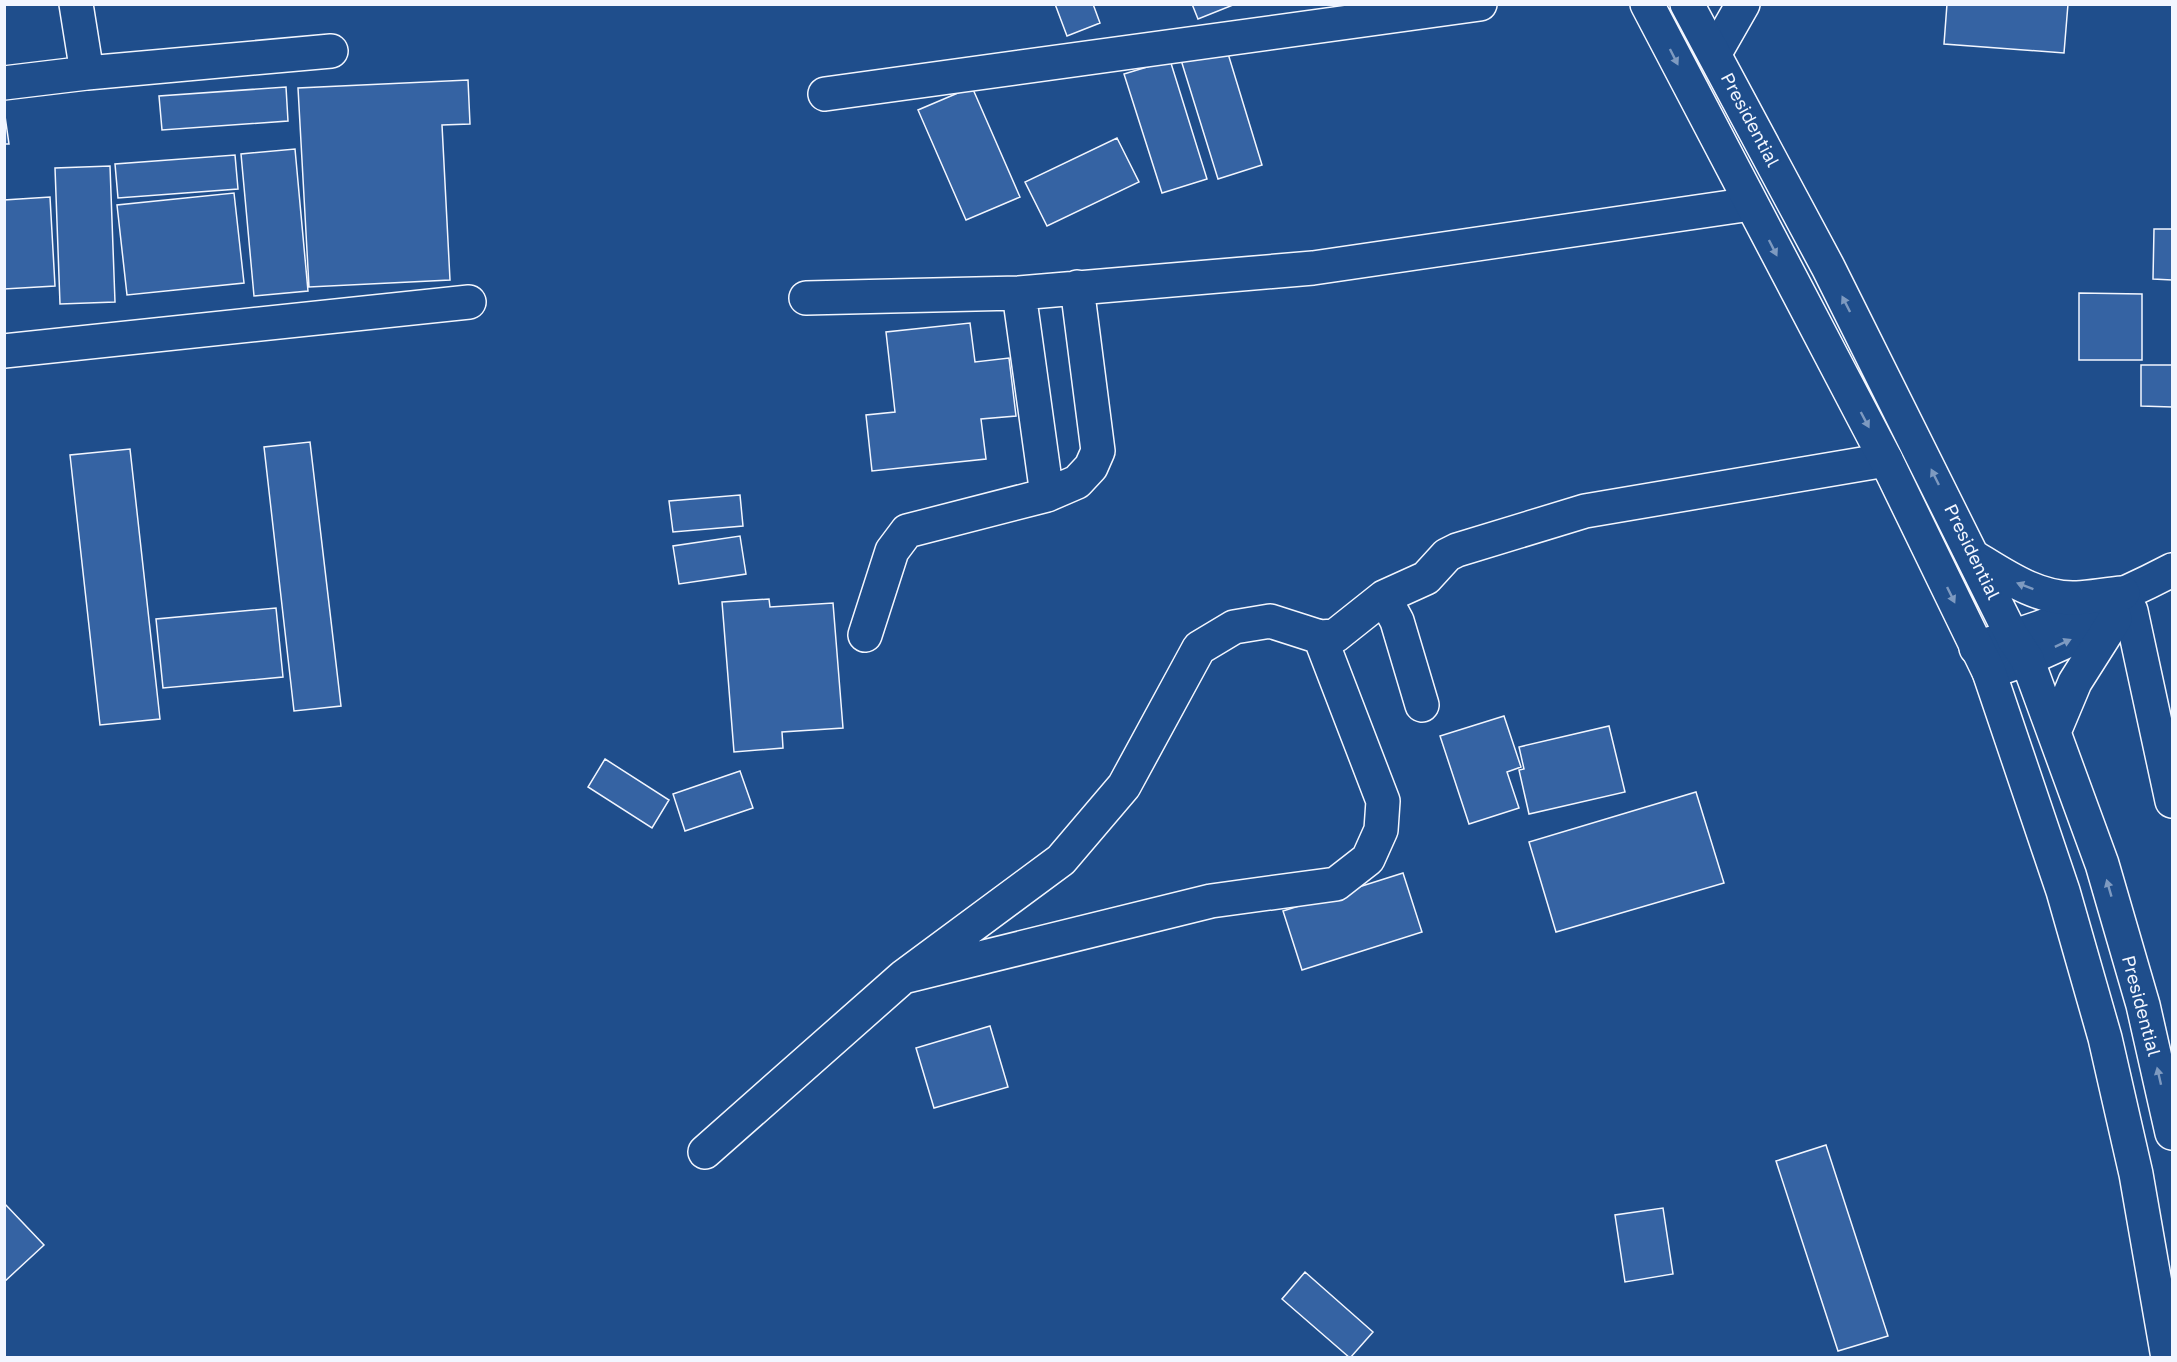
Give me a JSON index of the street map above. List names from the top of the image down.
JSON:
{
  "streets": {
    "main road": ["Presidential"]
  }
}
